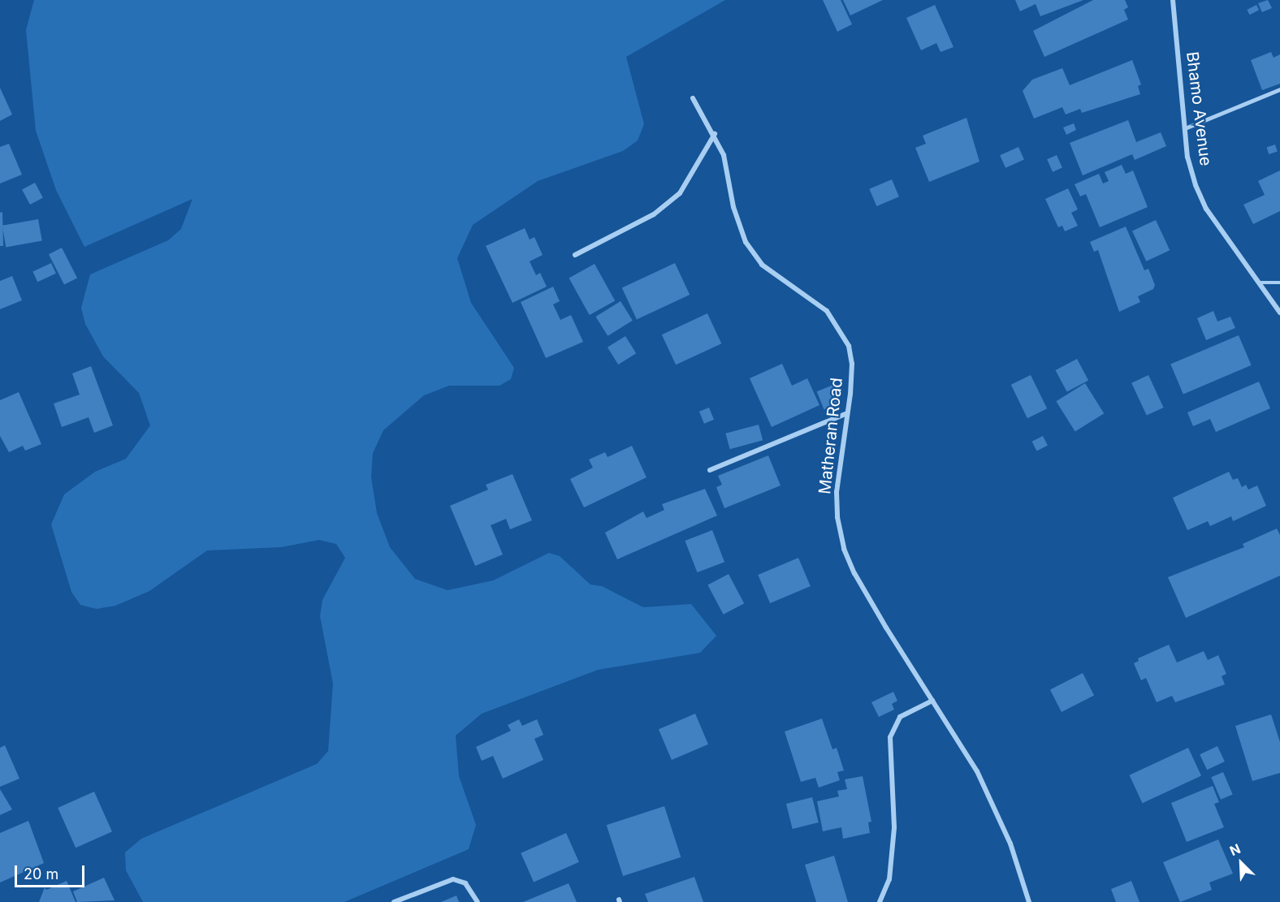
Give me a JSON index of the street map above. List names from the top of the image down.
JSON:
{
  "streets": {
    "street": ["Bhamo Avenue", "Matheran Road"]
  },
  "scale_bar": "20 m",
  "north": "top left"
}
